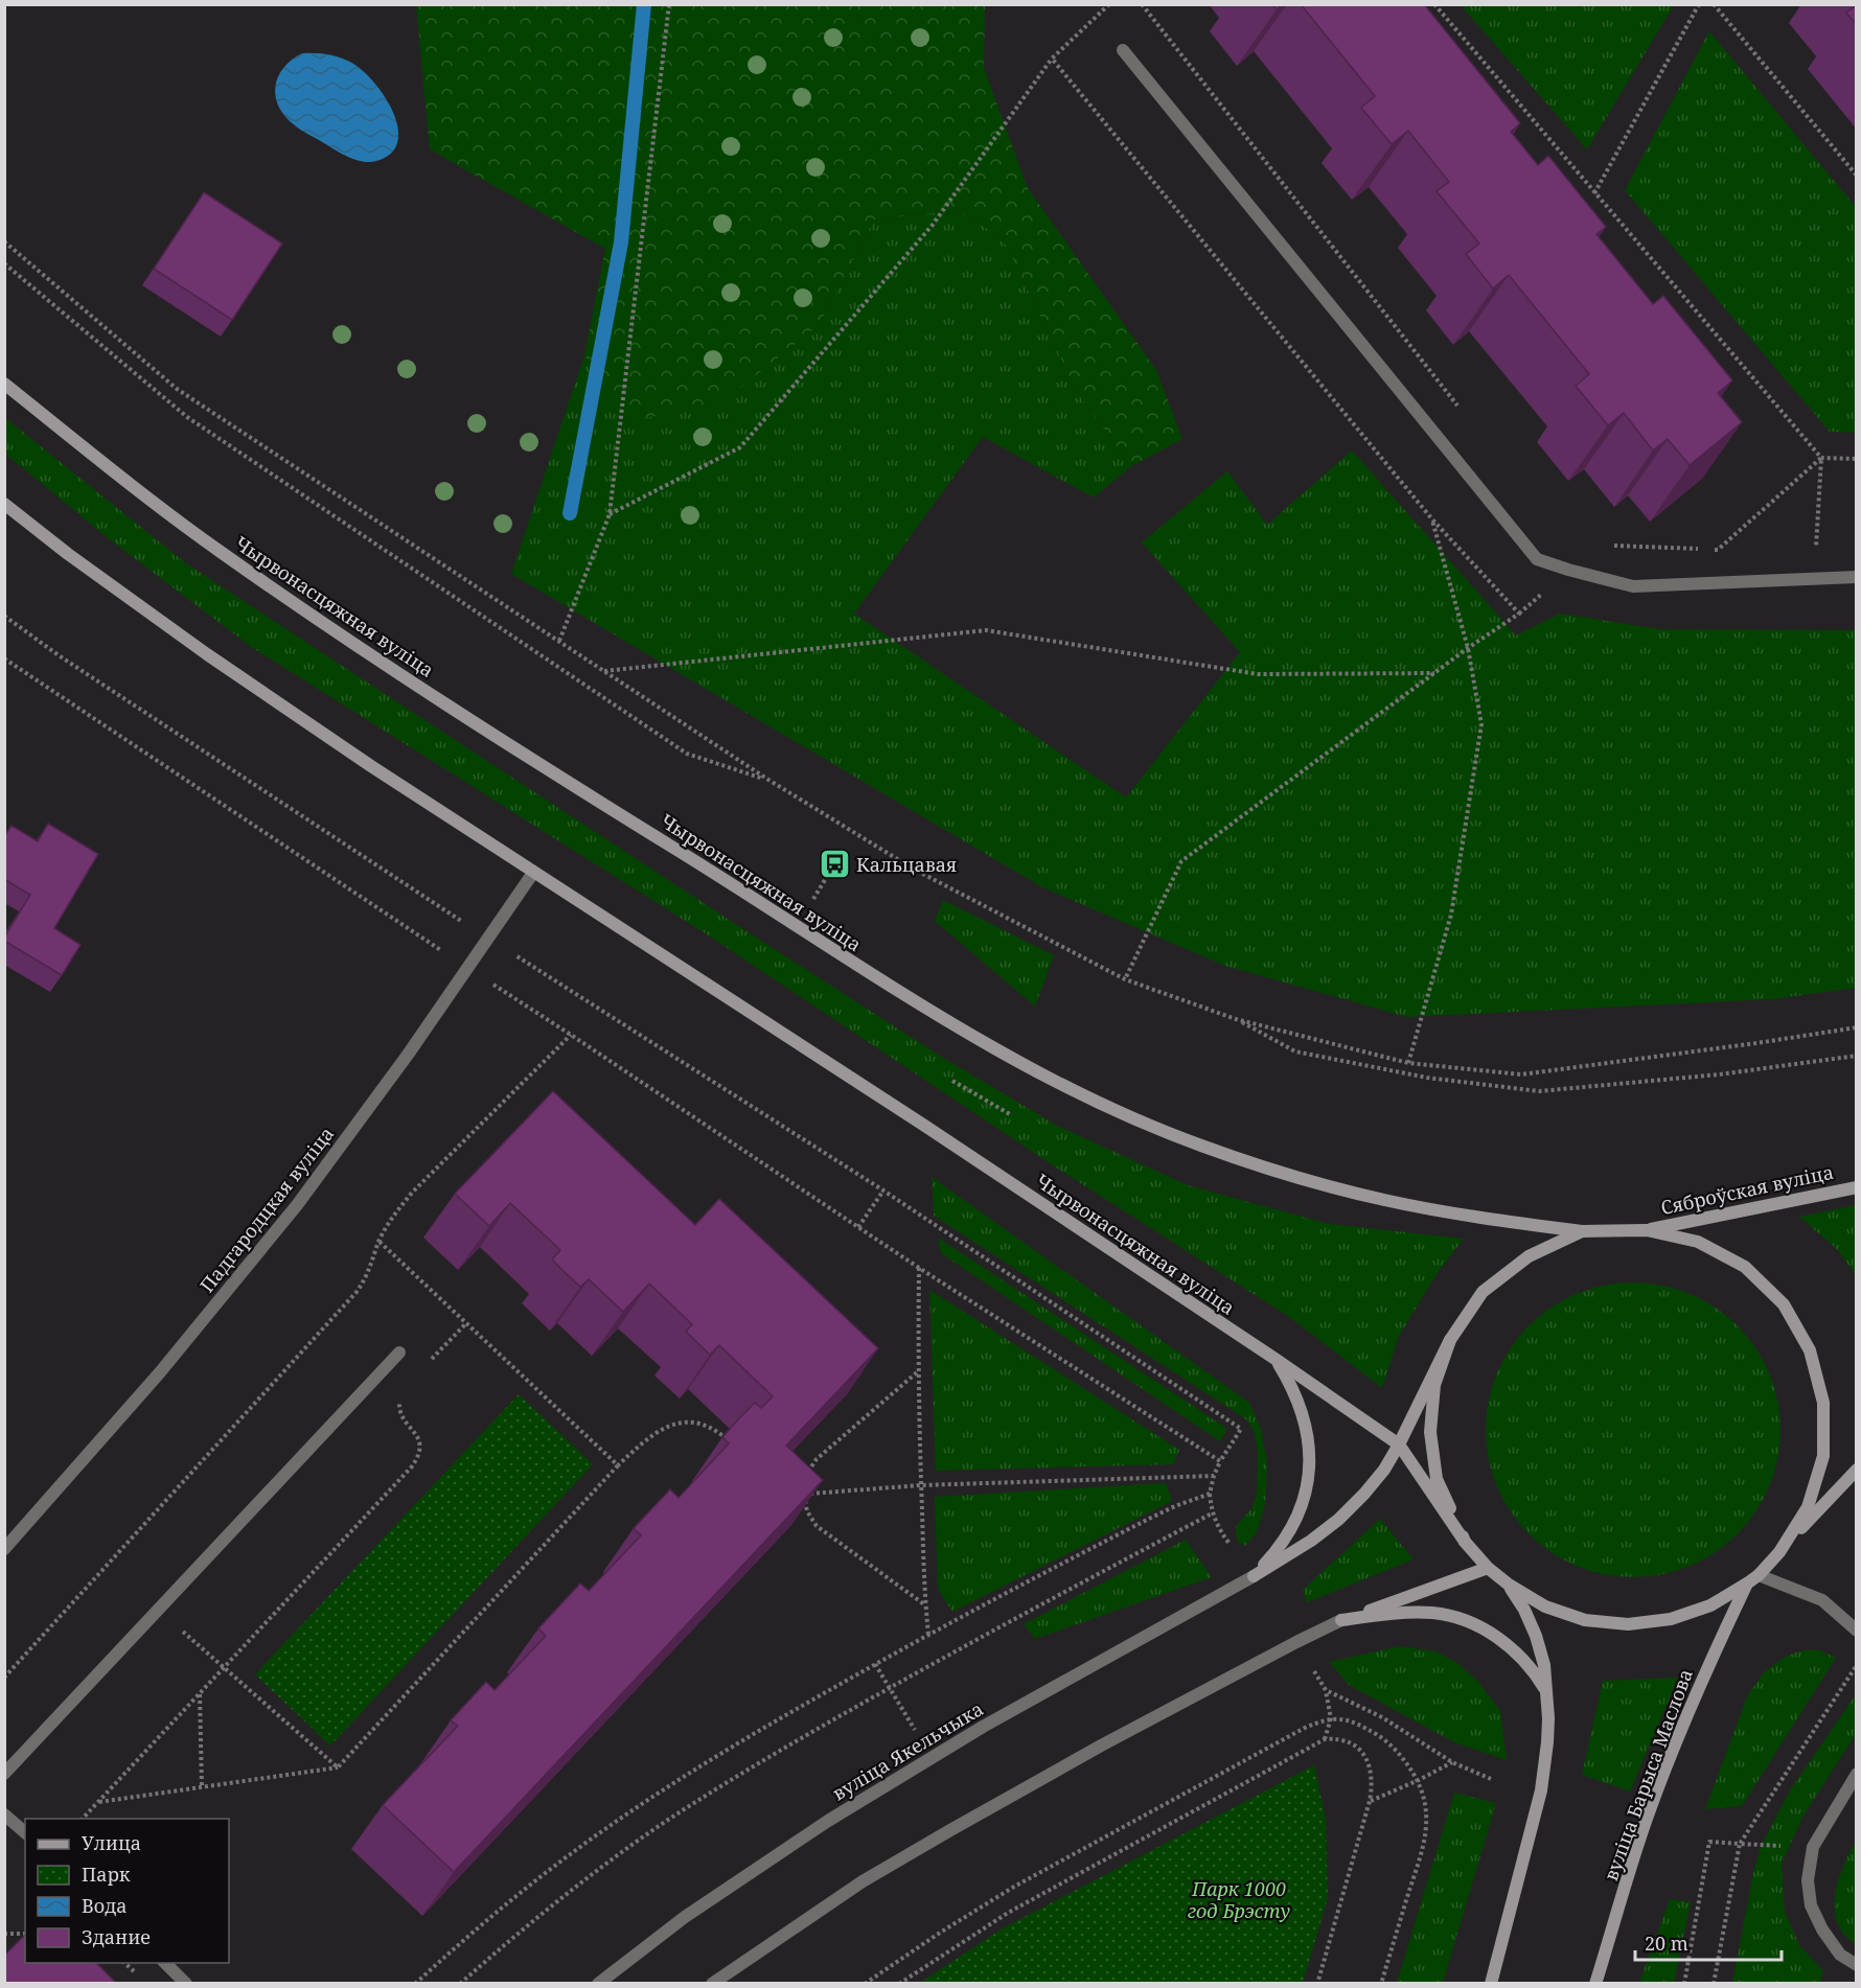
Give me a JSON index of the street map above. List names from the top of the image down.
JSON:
{
  "streets": {
    "main road": ["Чырвонасцяжная вуліца", "Сяброўская вуліца", "вуліца Барыса Маслова"],
    "street": ["Падгародцкая вуліца", "вуліца Якельчыка"]
  },
  "crossings": [
    ["Чырвонасцяжная вуліца", "Сяброўская вуліца"],
    ["Чырвонасцяжная вуліца", "Падгародцкая вуліца"]
  ],
  "parks": ["Парк 1000 год Брэсту"],
  "places": {
    "bus stop": ["Кальцавая"]
  },
  "legend": [
    "Улица",
    "Парк",
    "Вода",
    "Здание"
  ],
  "scale_bar": "20 m"
}
